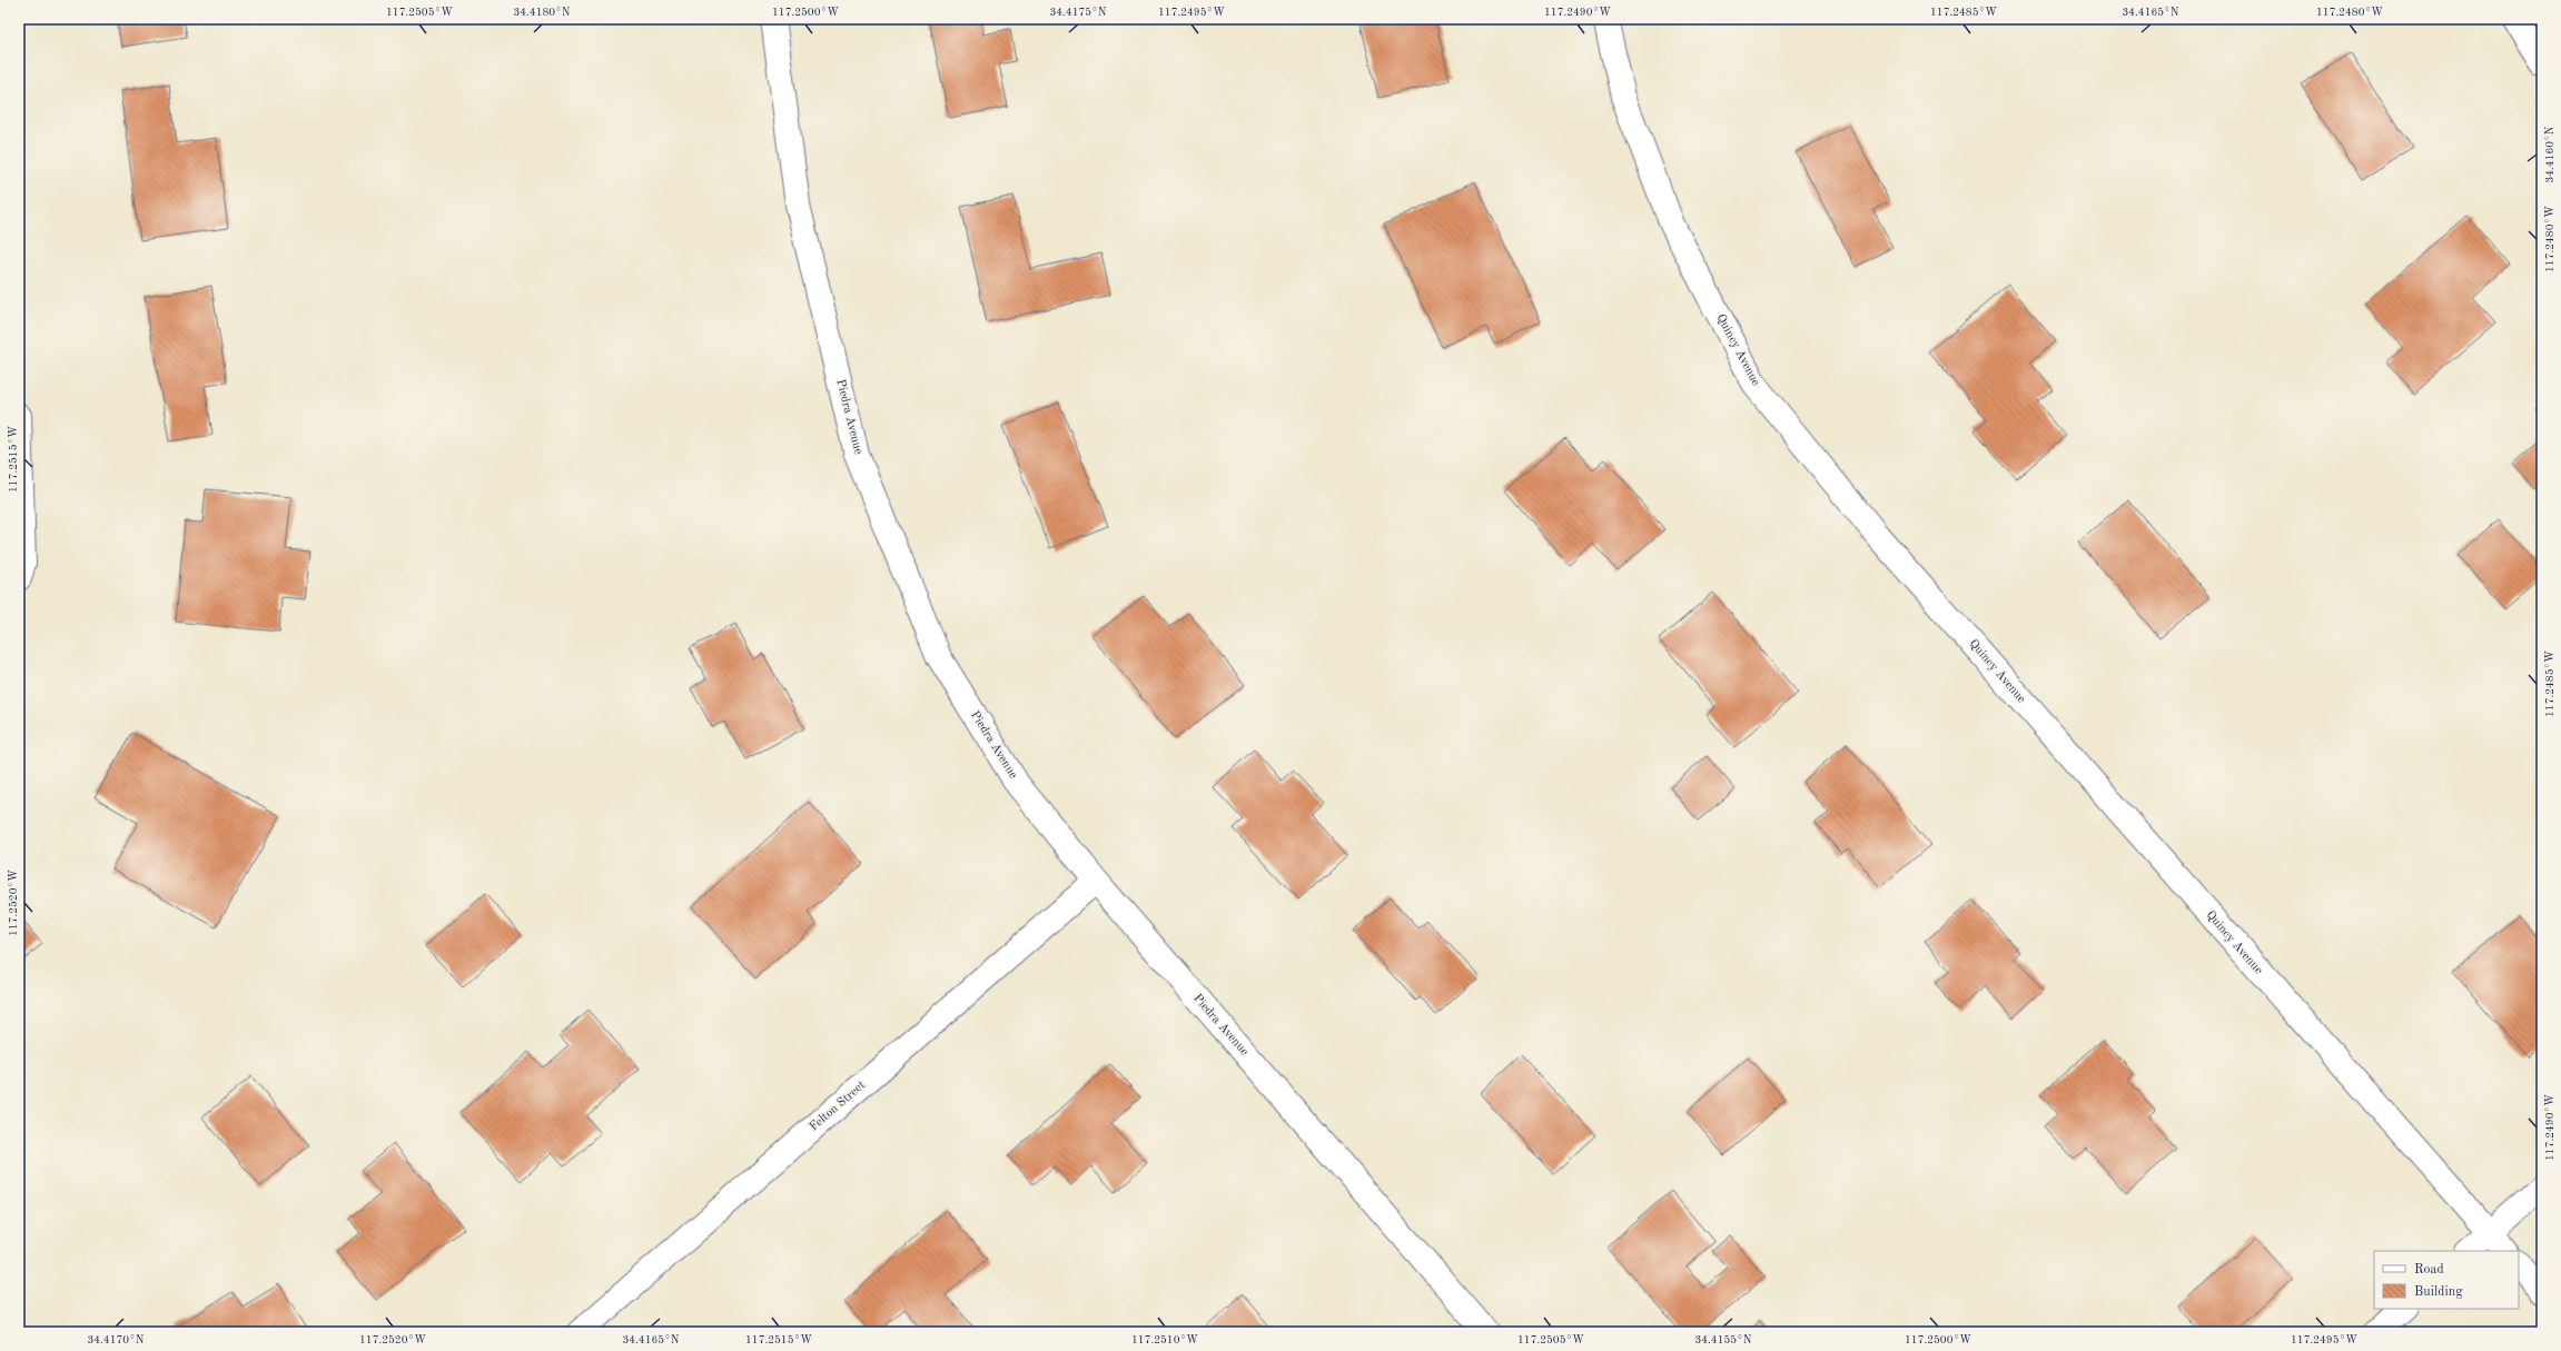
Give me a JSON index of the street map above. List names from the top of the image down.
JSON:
{
  "streets": {
    "street": ["Quincy Avenue", "Piedra Avenue", "Felton Street"]
  },
  "crossings": [
    ["Piedra Avenue", "Felton Street"]
  ],
  "legend": ["Road", "Building"],
  "coordinates": [
    "117.2505°W",
    "34.4180°N",
    "117.2500°W",
    "34.4175°N",
    "117.2495°W",
    "117.2490°W",
    "117.2485°W",
    "34.4165°N",
    "117.2480°W",
    "34.4160°N",
    "117.2515°W",
    "117.2520°W",
    "34.4170°N",
    "117.2510°W",
    "34.4155°N"
  ]
}
